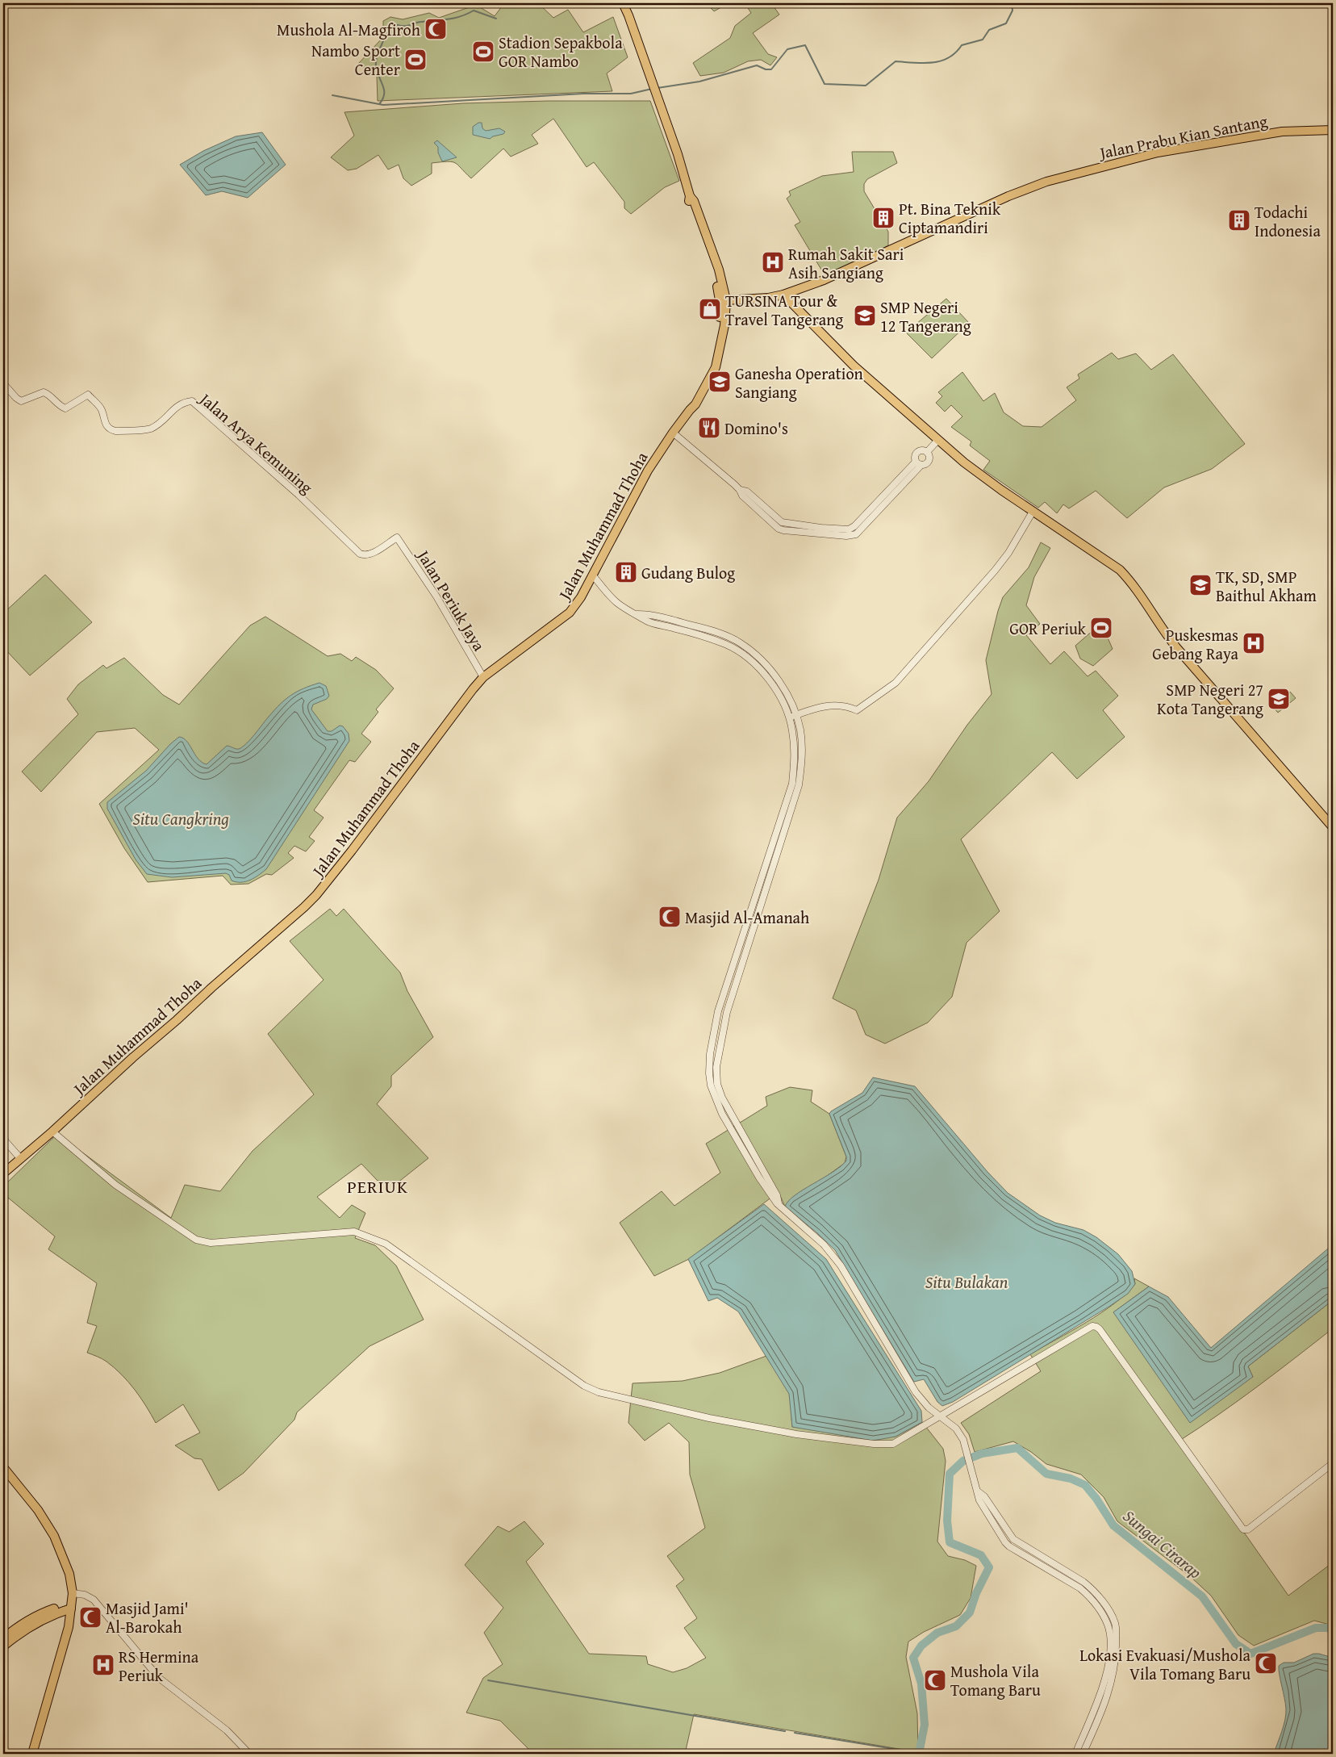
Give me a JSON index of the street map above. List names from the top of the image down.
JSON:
{
  "streets": {
    "main road": ["Jalan Prabu Kian Santang", "Jalan Muhammad Thoha"],
    "street": ["Jalan Arya Kemuning", "Jalan Periuk Jaya"]
  },
  "crossings": [
    ["Jalan Prabu Kian Santang", "Jalan Muhammad Thoha"],
    ["Jalan Arya Kemuning", "Jalan Periuk Jaya"],
    ["Jalan Muhammad Thoha", "Jalan Periuk Jaya"]
  ],
  "districts": ["PERIUK"],
  "water": ["Situ Cangkring", "Situ Bulakan", "Sungai Cirarap"],
  "places": {
    "mosque": [
      "Mushola Al-Magfiroh",
      "Masjid Al-Amanah",
      "Masjid Jami' Al-Barokah",
      "Lokasi Evakuasi/Mushola Vila Tomang Baru",
      "Mushola Vila Tomang Baru"
    ],
    "sports": ["Stadion Sepakbola GOR Nambo", "Nambo Sport Center", "GOR Periuk"],
    "building": ["Pt. Bina Teknik Ciptamandiri", "Todachi Indonesia", "Gudang Bulog"],
    "hospital": ["Rumah Sakit Sari Asih Sangiang", "Puskesmas Gebang Raya", "RS Hermina Periuk"],
    "shop": ["TURSINA Tour & Travel Tangerang"],
    "school or university": [
      "SMP Negeri 12 Tangerang",
      "Ganesha Operation Sangiang",
      "TK, SD, SMP Baithul Akham",
      "SMP Negeri 27 Kota Tangerang"
    ],
    "restaurant": ["Domino's"]
  }
}
